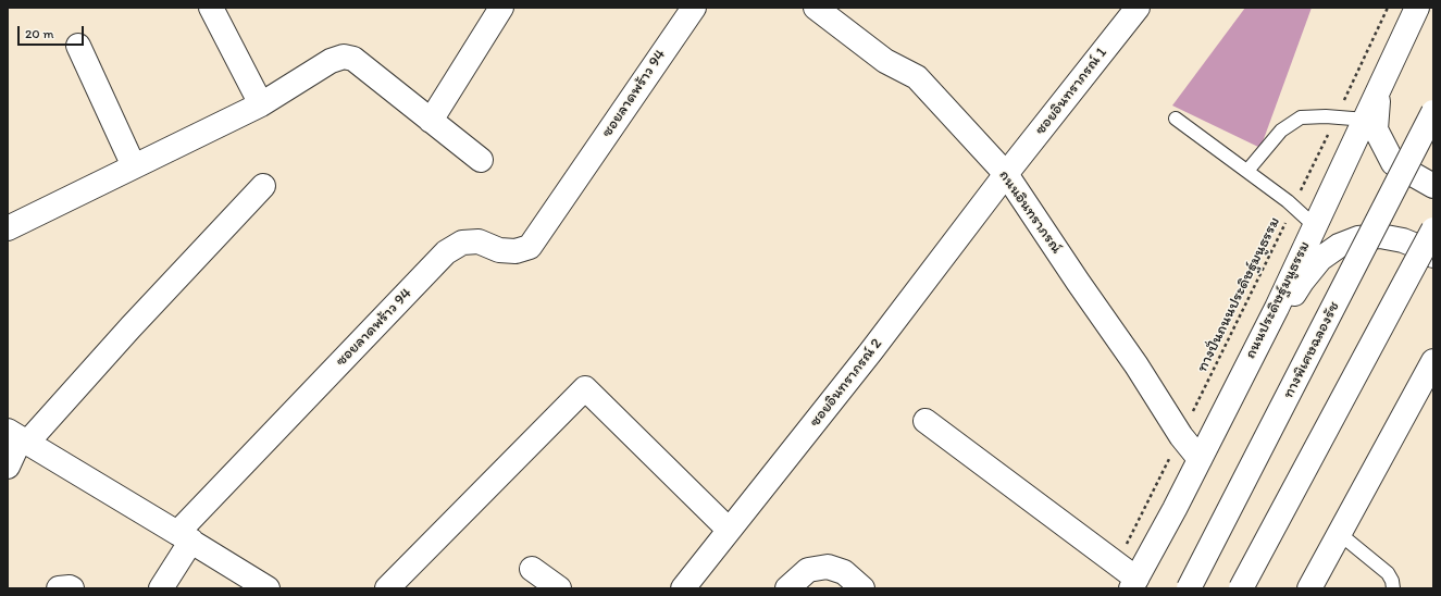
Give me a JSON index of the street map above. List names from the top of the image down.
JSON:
{
  "streets": {
    "main road": [
      "ซอยอินทราภรณ์ 1",
      "ซอยลาดพร้าว 94",
      "ถนนอินทราภรณ์",
      "ถนนประดิษฐ์มนูธรรม",
      "ทางพิเศษฉลองรัช",
      "ซอยอินทราภรณ์ 2"
    ],
    "path": ["ทางปั่นถนนประดิษฐ์มนูธรรม"]
  },
  "crossings": [
    ["ซอยอินทราภรณ์ 1", "ถนนอินทราภรณ์"],
    ["ซอยอินทราภรณ์ 1", "ซอยอินทราภรณ์ 2"],
    ["ถนนอินทราภรณ์", "ทางปั่นถนนประดิษฐ์มนูธรรม"],
    ["ถนนอินทราภรณ์", "ถนนประดิษฐ์มนูธรรม"],
    ["ถนนอินทราภรณ์", "ซอยอินทราภรณ์ 2"]
  ],
  "scale_bar": "20 m"
}
